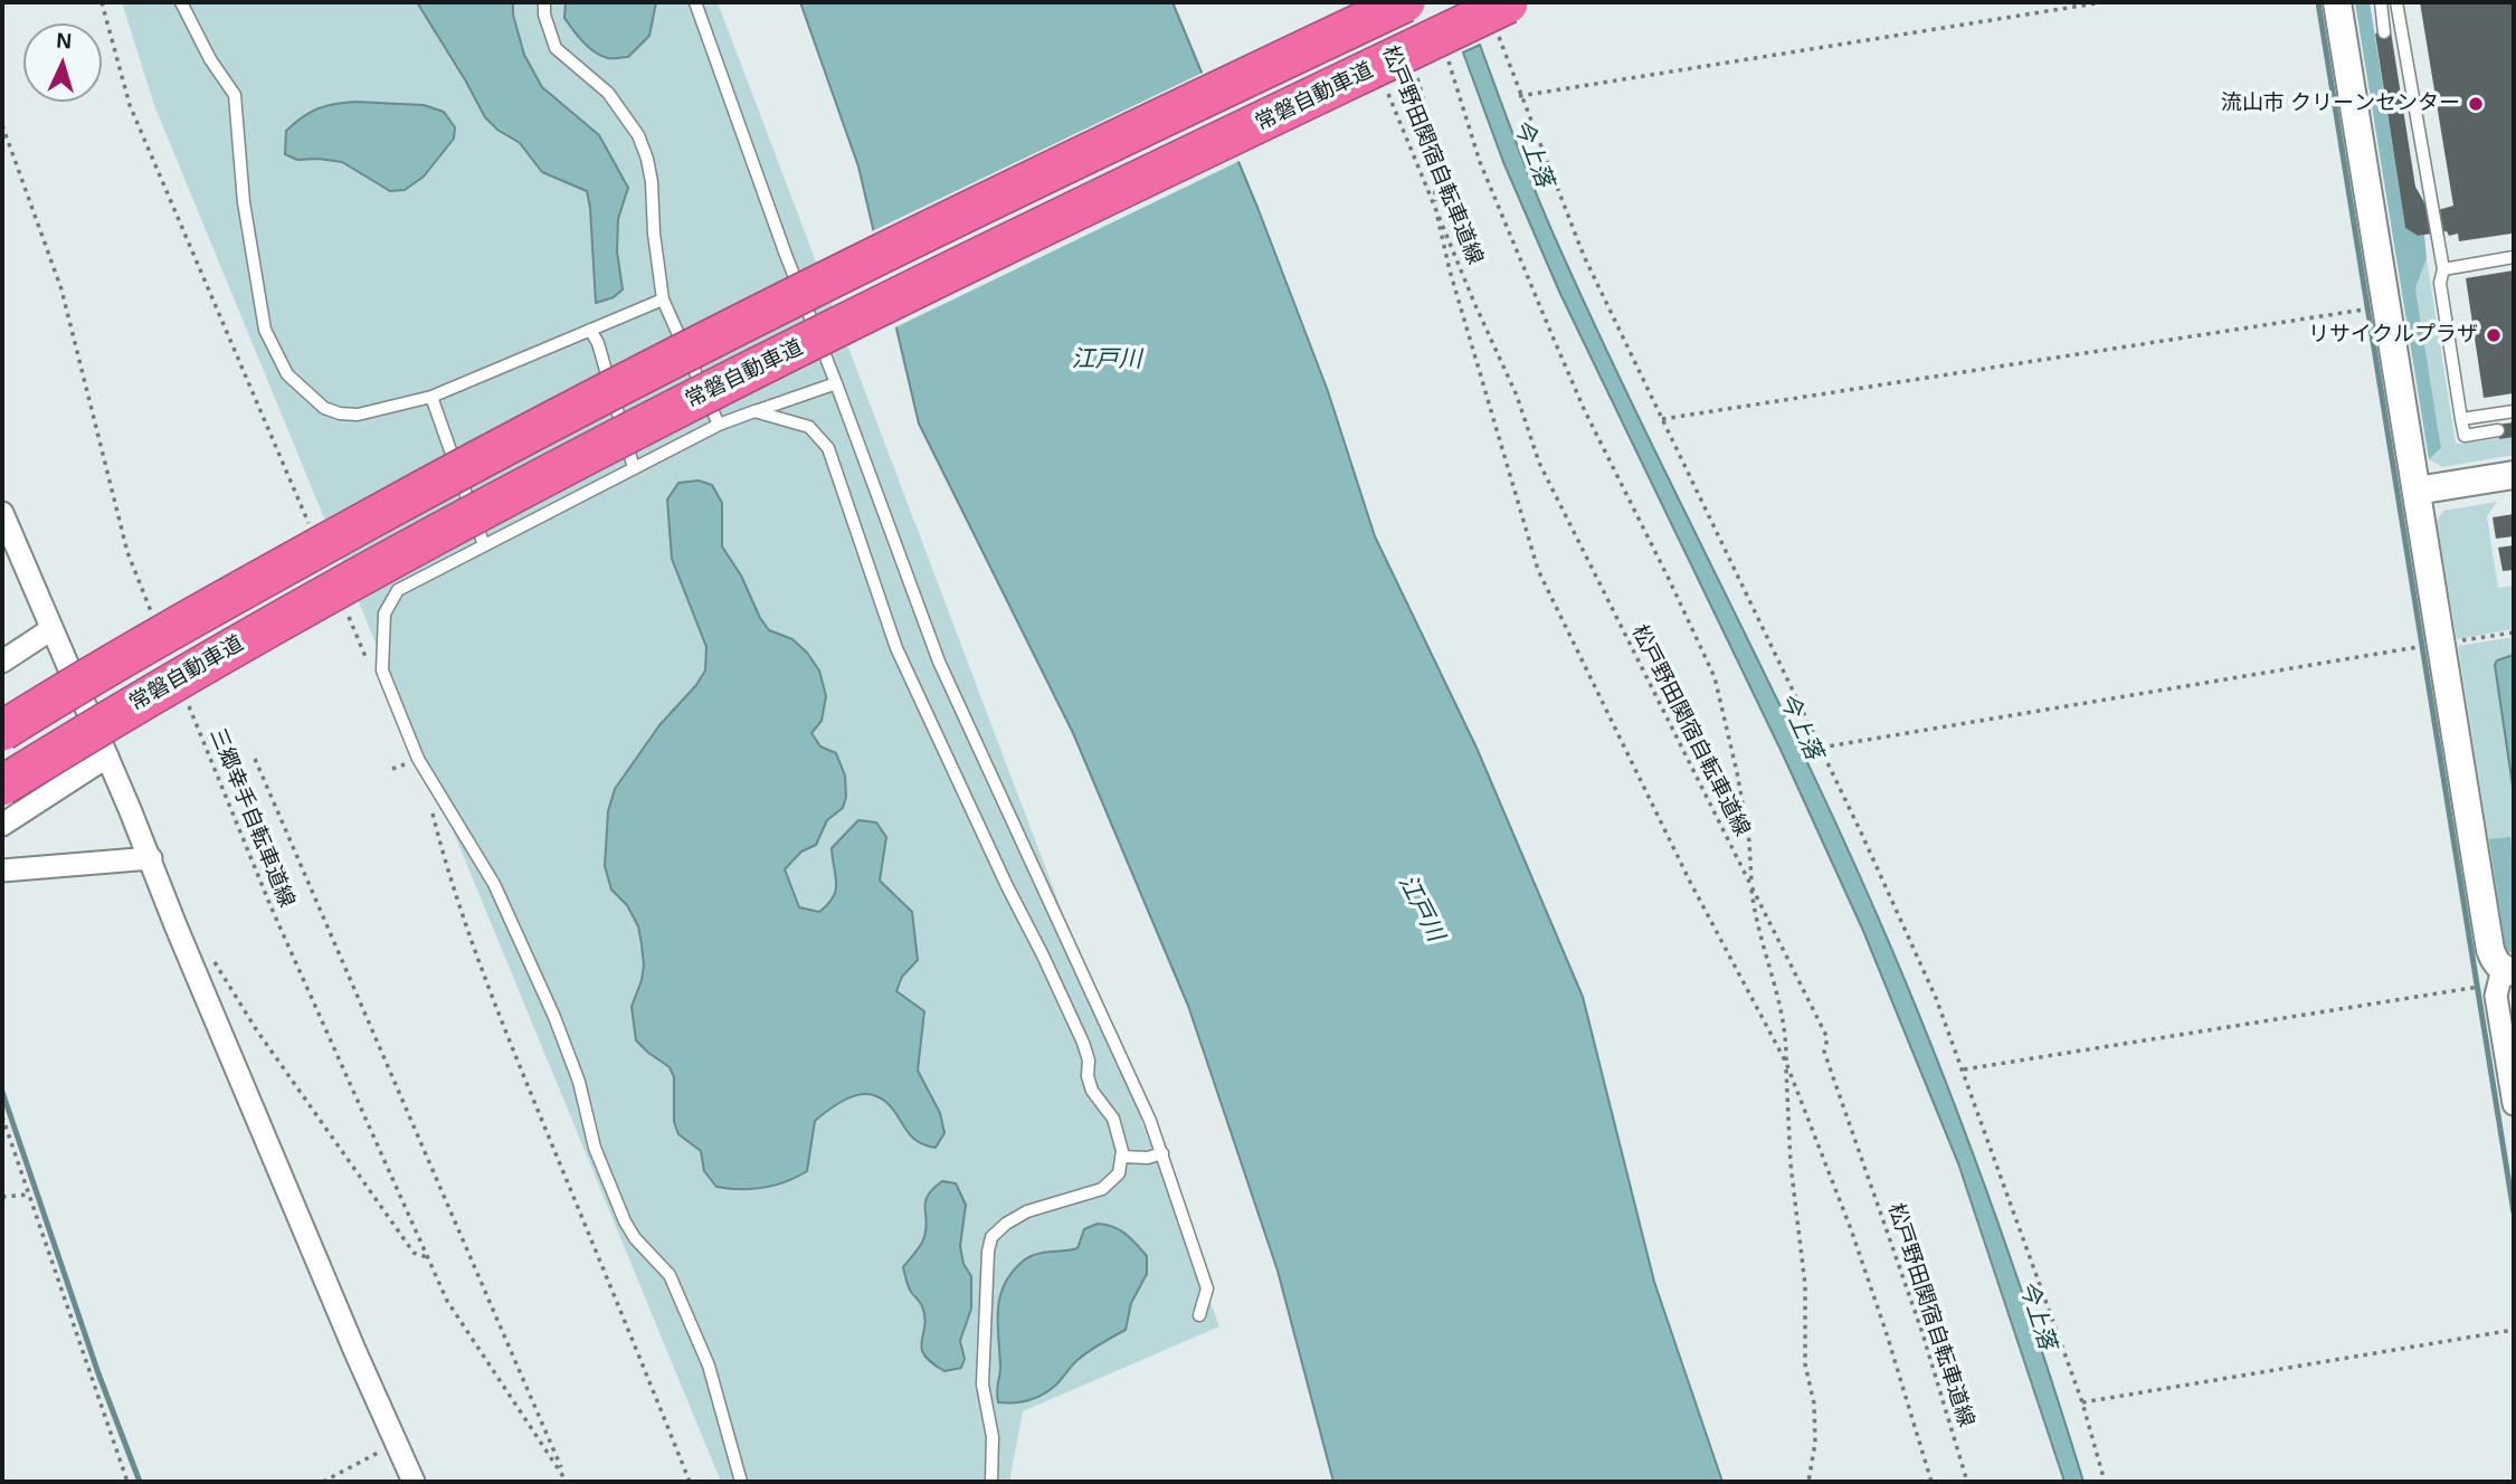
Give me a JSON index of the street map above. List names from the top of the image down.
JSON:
{
  "streets": {
    "highway": ["常磐自動車道"],
    "path": ["松戸野田関宿自転車道線", "三郷幸手自転車道線"]
  },
  "water": ["今上落", "江戸川"],
  "places": ["流山市 クリーンセンター", "リサイクルプラザ"],
  "north": "top"
}
